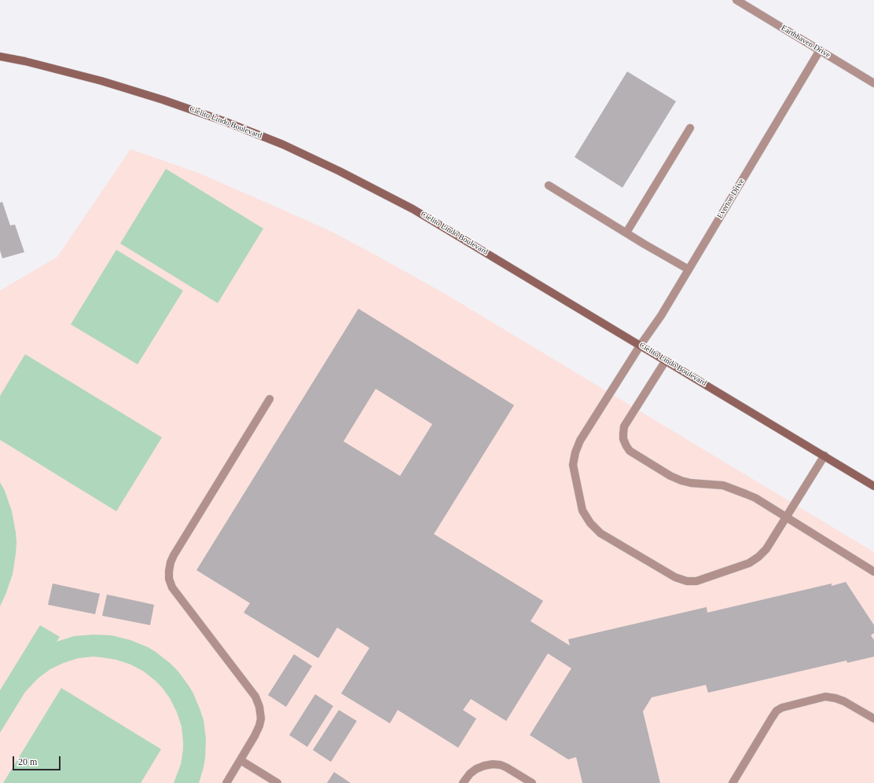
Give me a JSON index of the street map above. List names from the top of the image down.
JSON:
{
  "streets": {
    "main road": ["Cielito Lindo Boulevard"],
    "street": ["Earthhaven Drive", "Everton Drive"]
  },
  "crossings": [
    ["Earthhaven Drive", "Everton Drive"],
    ["Cielito Lindo Boulevard", "Everton Drive"]
  ],
  "scale_bar": "20 m"
}
